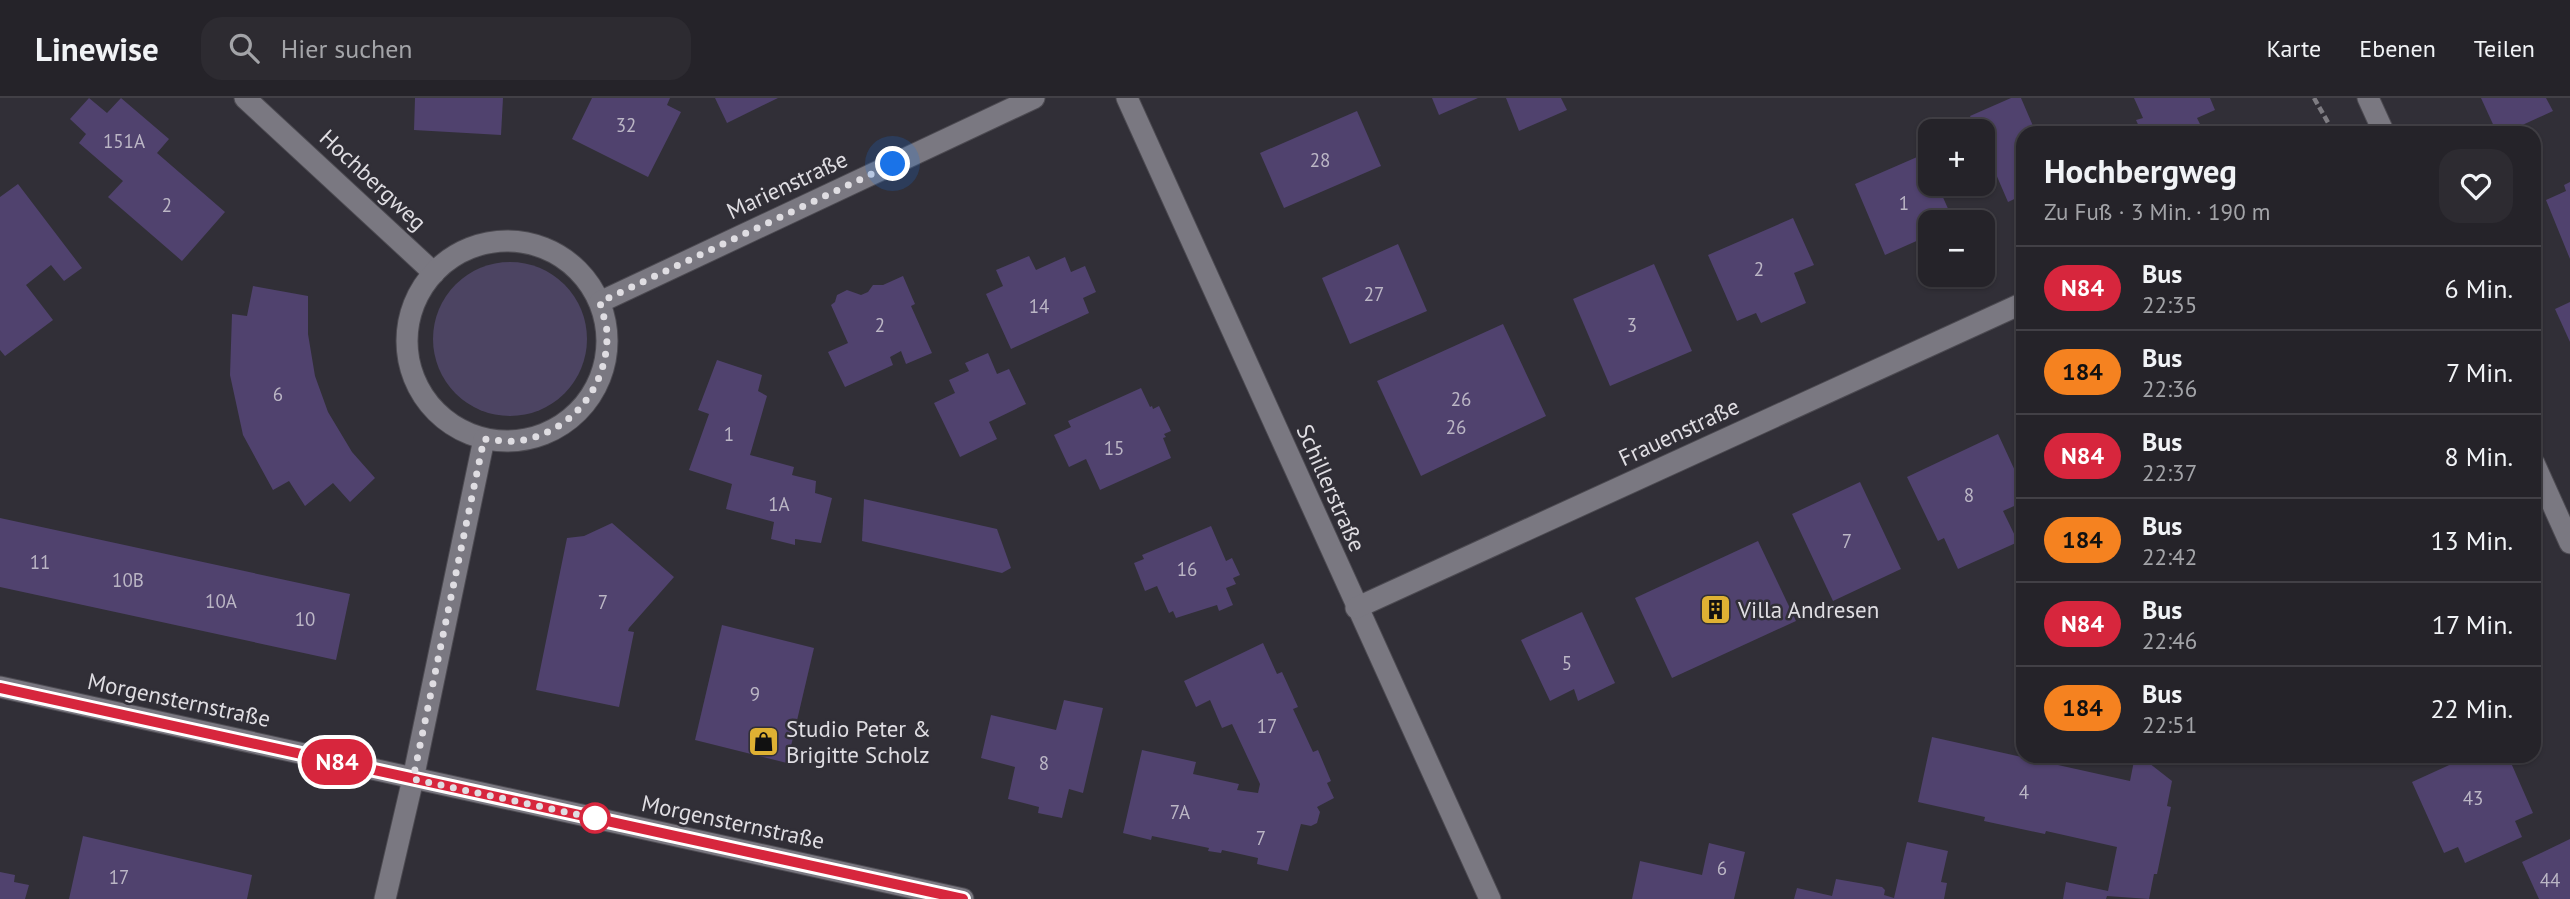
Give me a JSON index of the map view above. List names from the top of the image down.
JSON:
{
  "streets": {
    "street": [
      "Hochbergweg",
      "Marienstraße",
      "Frauenstraße",
      "Schillerstraße",
      "Morgensternstraße"
    ]
  },
  "crossings": [
    ["Hochbergweg", "Marienstraße"],
    ["Frauenstraße", "Schillerstraße"]
  ],
  "places": {
    "building": ["Villa Andresen"],
    "shop": ["Studio Peter & Brigitte Scholz"]
  },
  "lines": ["bus line N84"],
  "house_numbers": [
    "32",
    "151A",
    "28",
    "1",
    "2",
    "2",
    "27",
    "14",
    "2",
    "3",
    "6",
    "26",
    "26",
    "1",
    "15",
    "8",
    "1A",
    "7",
    "11",
    "16",
    "10B",
    "10A",
    "7",
    "10",
    "5",
    "9",
    "17",
    "8",
    "4",
    "43",
    "7A",
    "7",
    "6",
    "17",
    "44"
  ],
  "page": {
    "header": "Linewise",
    "search": "Hier suchen",
    "nav": ["Karte", "Ebenen", "Teilen"],
    "on_map": "N84",
    "map_buttons": ["+", "−"],
    "heading": ["Hochbergweg", "Zu Fuß · 3 Min. · 190 m"],
    "list": [
      {
        "mark": "N84",
        "name": "Bus",
        "note": "22:35",
        "value": "6 Min."
      },
      {
        "mark": "184",
        "name": "Bus",
        "note": "22:36",
        "value": "7 Min."
      },
      {
        "mark": "N84",
        "name": "Bus",
        "note": "22:37",
        "value": "8 Min."
      },
      {
        "mark": "184",
        "name": "Bus",
        "note": "22:42",
        "value": "13 Min."
      },
      {
        "mark": "N84",
        "name": "Bus",
        "note": "22:46",
        "value": "17 Min."
      },
      {
        "mark": "184",
        "name": "Bus",
        "note": "22:51",
        "value": "22 Min."
      }
    ]
  }
}
